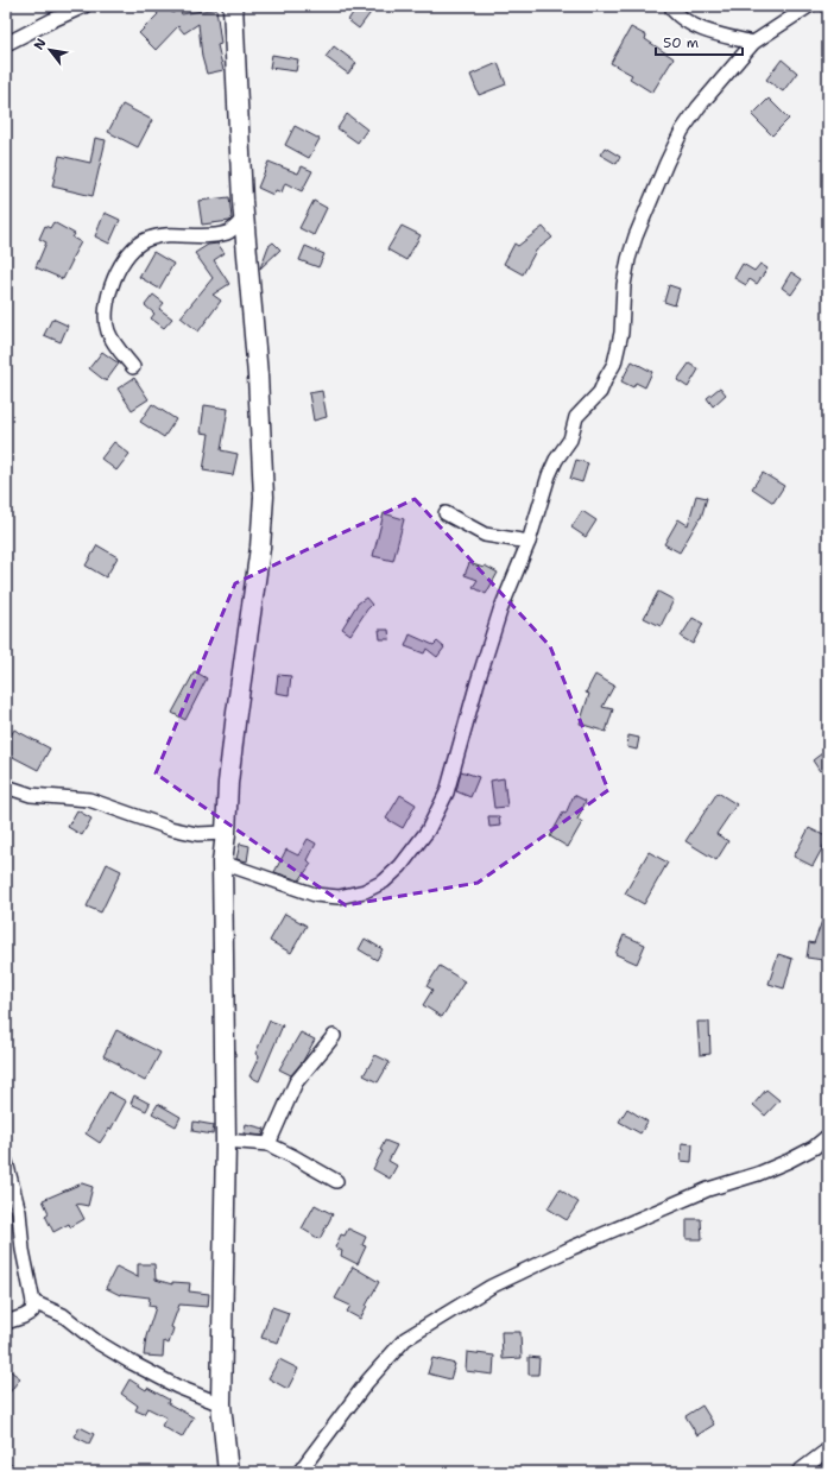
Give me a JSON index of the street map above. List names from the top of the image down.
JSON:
{
  "scale_bar": "50 m",
  "north": "top left"
}
